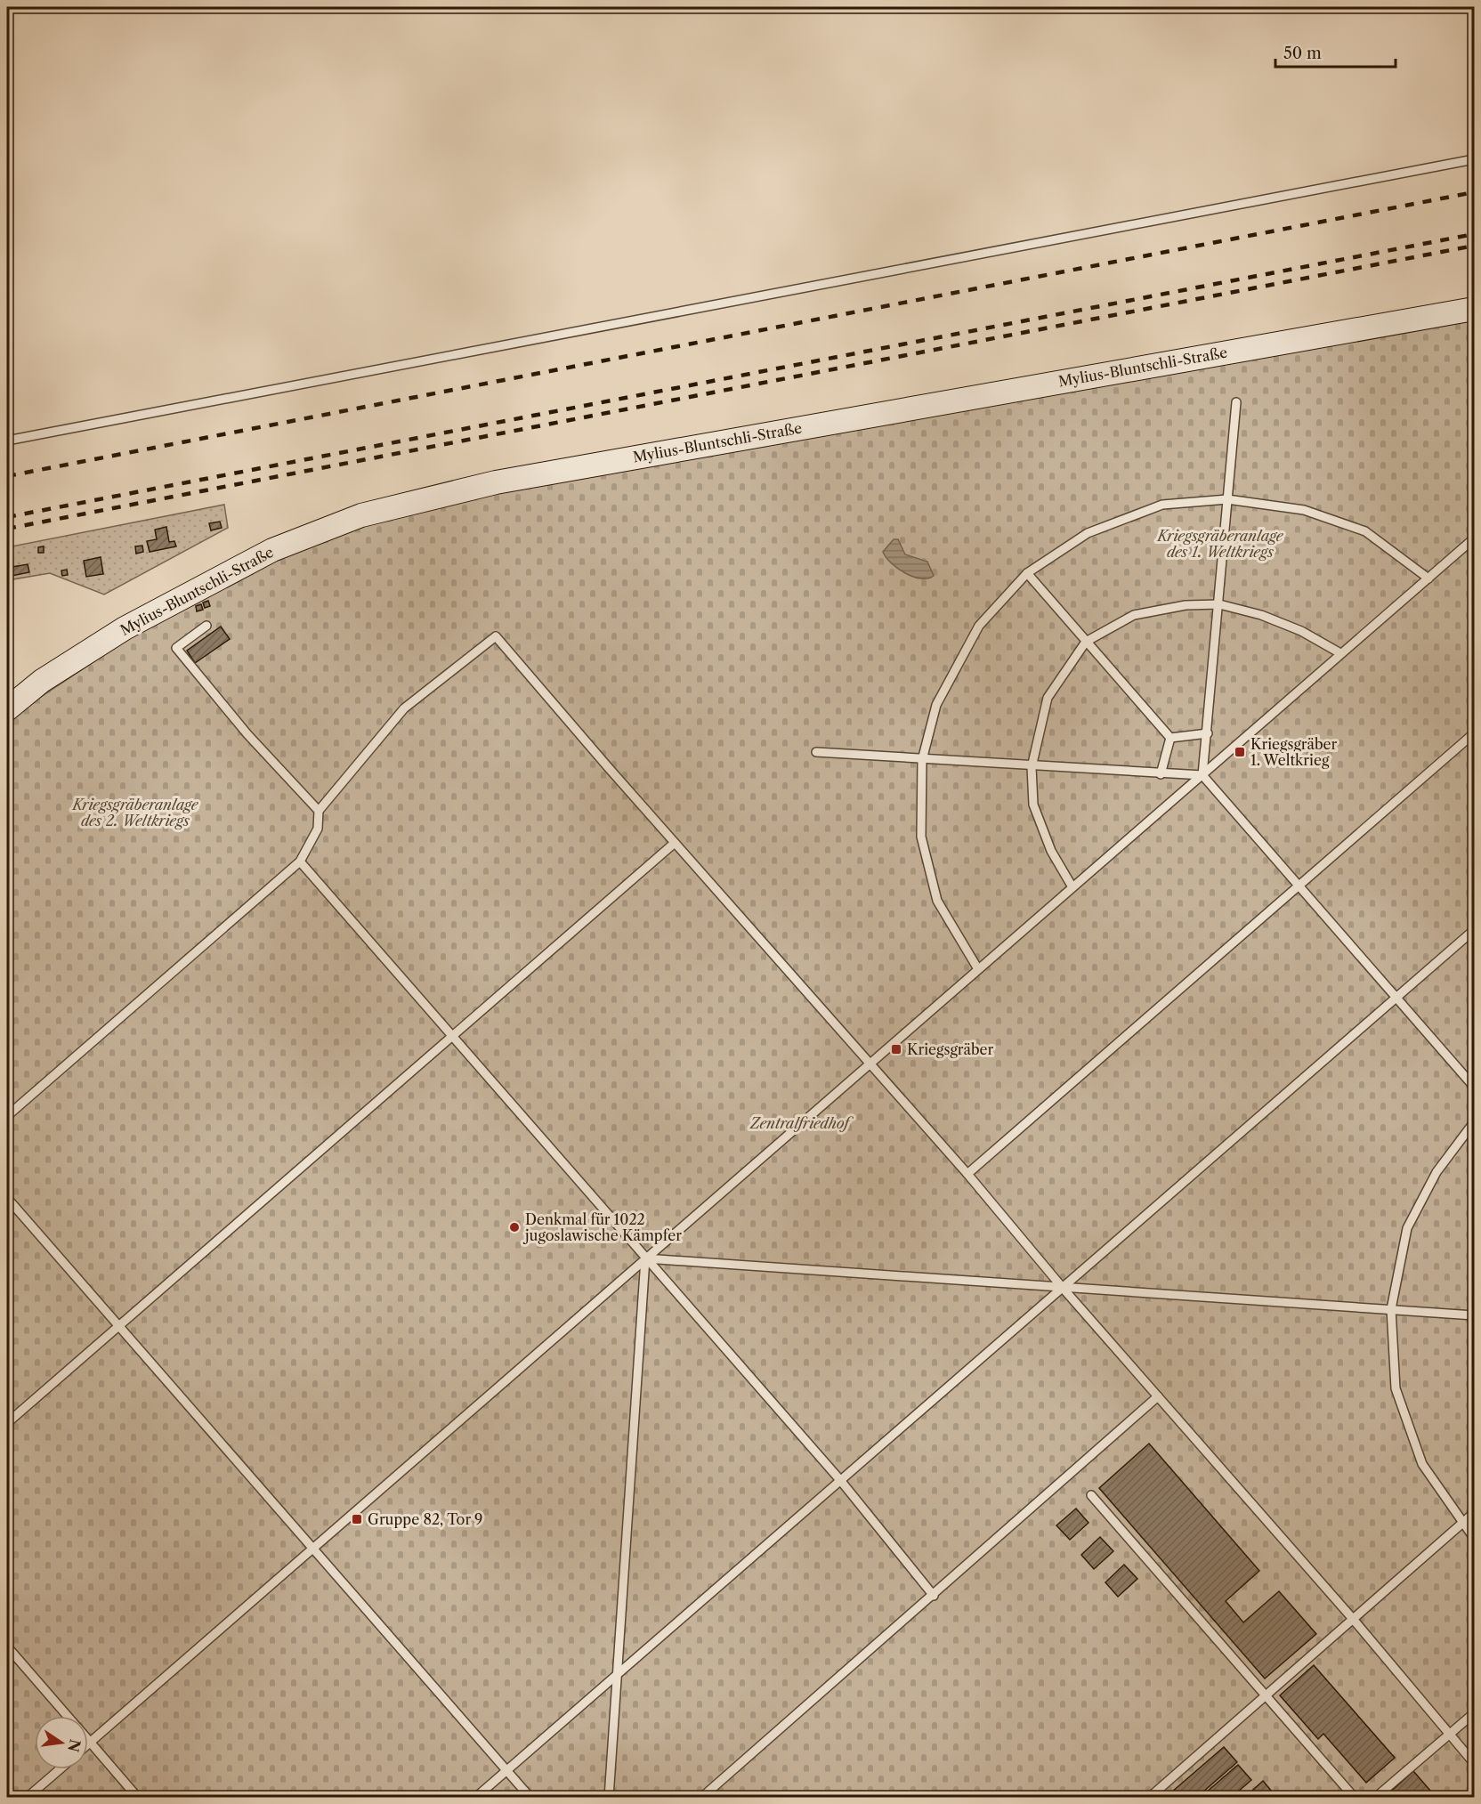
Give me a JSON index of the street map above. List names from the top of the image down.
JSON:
{
  "streets": {
    "street": ["Mylius-Bluntschli-Straße"]
  },
  "parks": ["Kriegsgräberanlage des 1. Weltkriegs", "Kriegsgräberanlage des 2. Weltkriegs", "Zentralfriedhof"],
  "places": {
    "transit": ["Kriegsgräber 1. Weltkrieg", "Kriegsgräber", "Gruppe 82, Tor 9"],
    "other": ["Denkmal für 1022 jugoslawische Kämpfer"]
  },
  "scale_bar": "50 m",
  "north": "right"
}
